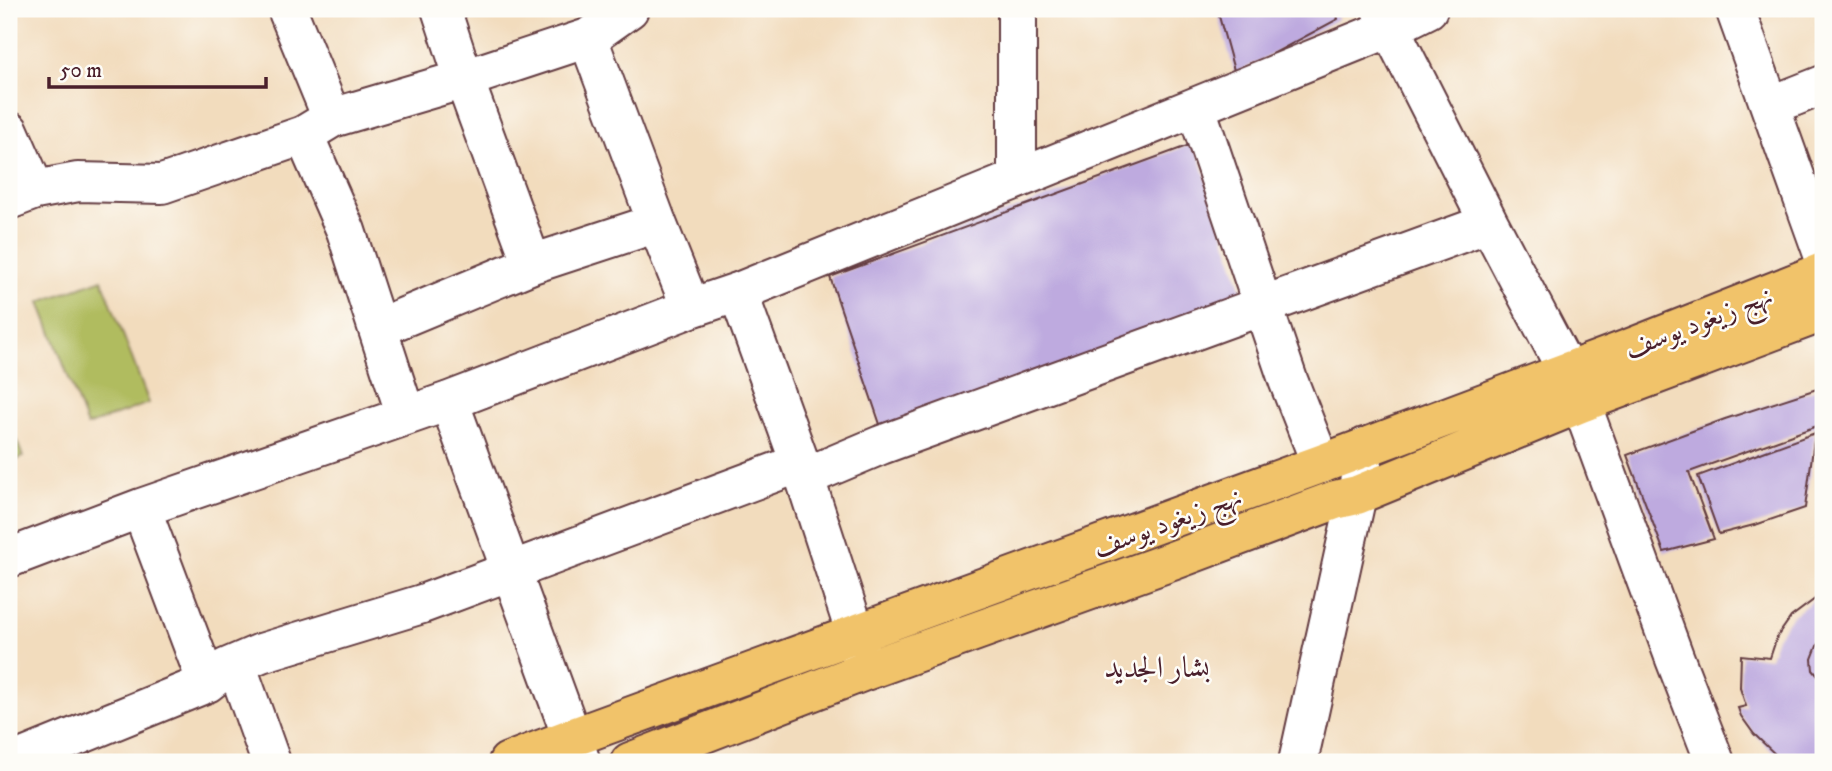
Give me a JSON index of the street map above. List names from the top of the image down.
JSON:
{
  "streets": {
    "main road": ["نهج زيغود يوسف"]
  },
  "districts": ["بشار الجديد"],
  "scale_bar": "50 m"
}
